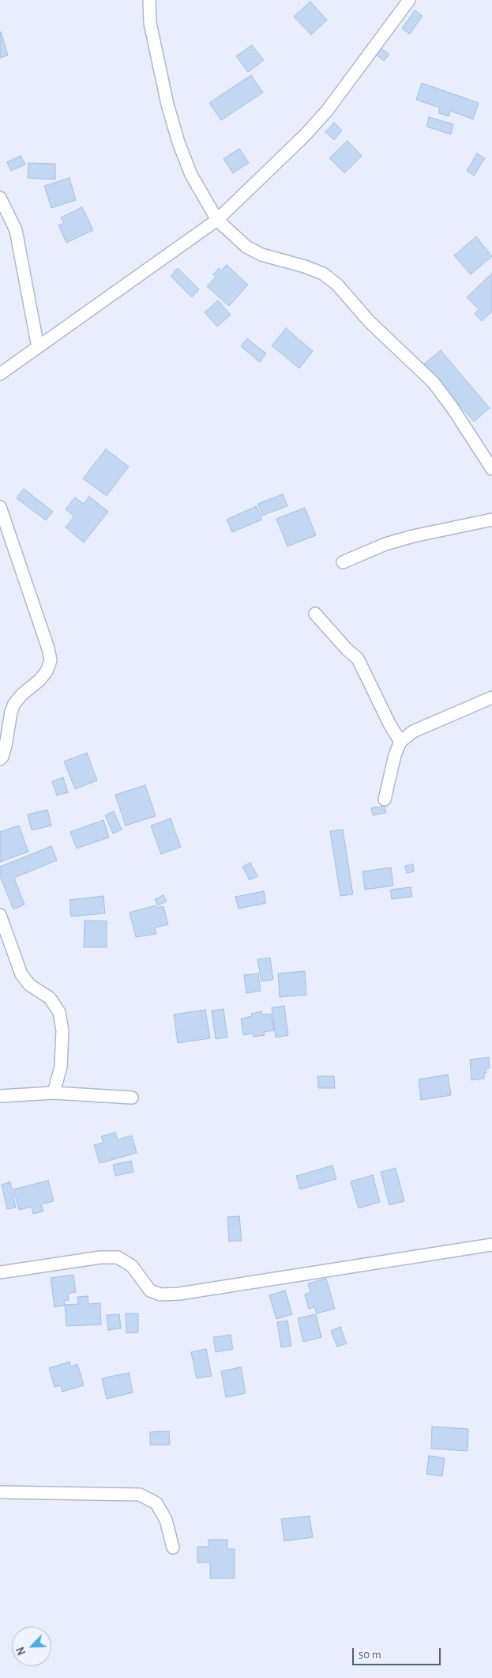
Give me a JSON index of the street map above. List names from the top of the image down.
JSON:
{
  "scale_bar": "50 m",
  "north": "bottom left"
}
